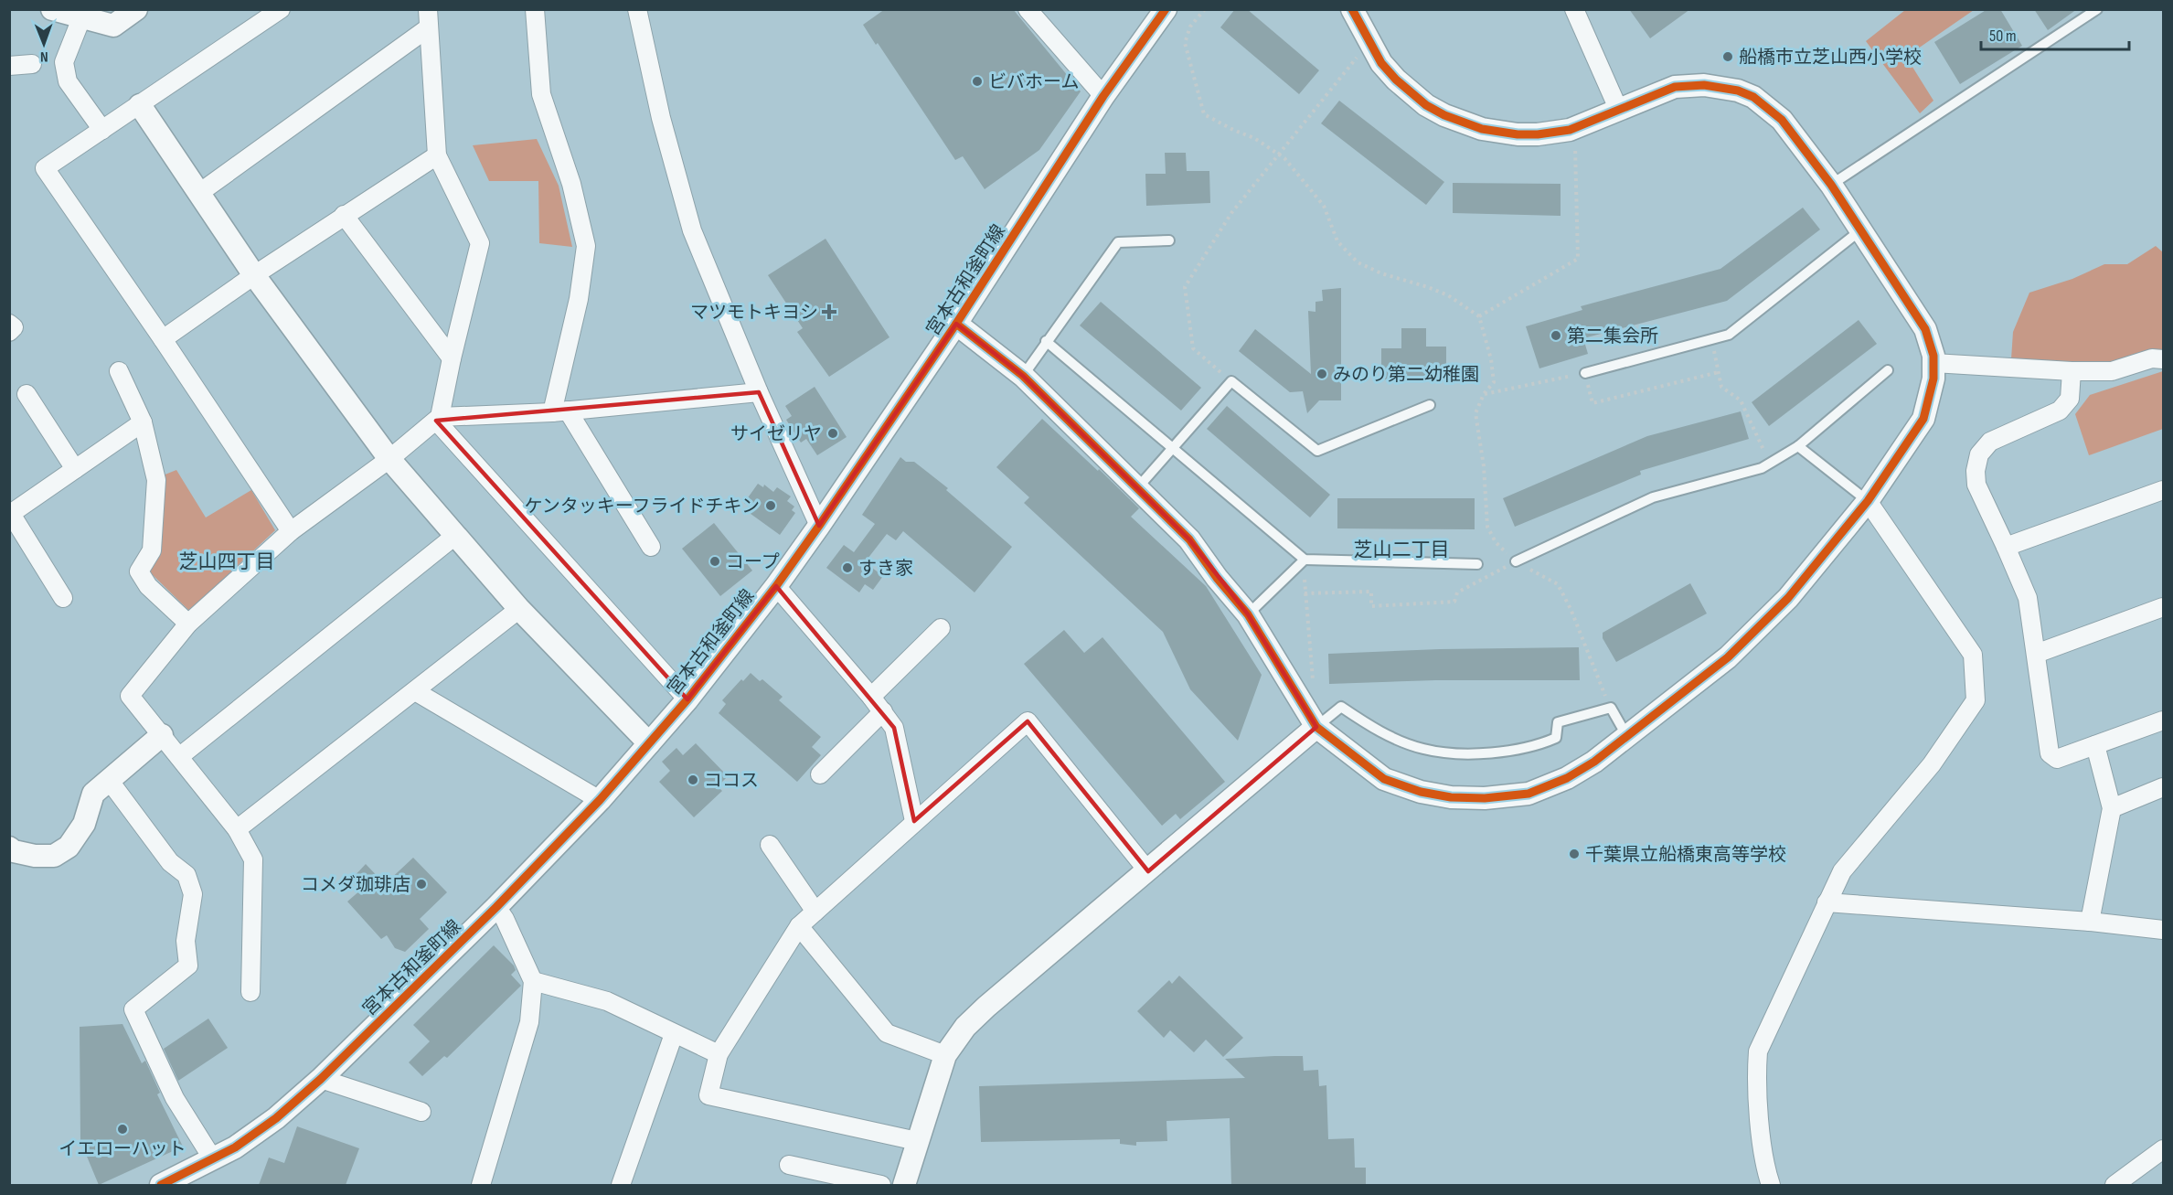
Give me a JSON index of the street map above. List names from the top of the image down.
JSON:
{
  "streets": {
    "street": ["宮本古和釜町線"]
  },
  "districts": ["芝山二丁目", "芝山四丁目"],
  "places": {
    "other": [
      "船橋市立芝山西小学校",
      "ビバホーム",
      "第二集会所",
      "みのり第二幼稚園",
      "サイゼリヤ",
      "ケンタッキーフライドチキン",
      "コープ",
      "すき家",
      "ココス",
      "千葉県立船橋東高等学校",
      "コメダ珈琲店",
      "イエローハット"
    ],
    "health": ["マツモトキヨシ"]
  },
  "scale_bar": "50 m",
  "north": "bottom"
}
